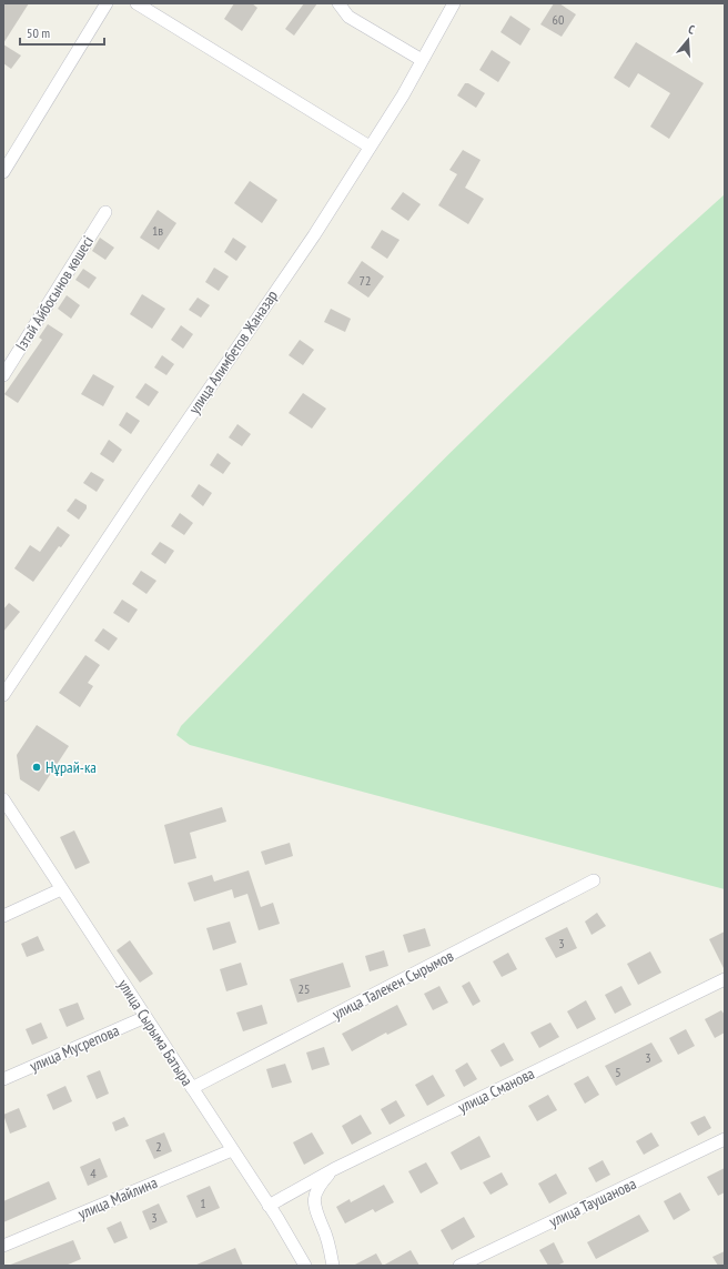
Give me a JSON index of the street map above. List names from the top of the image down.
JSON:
{
  "streets": {
    "street": [
      "Ізтай Айбосынов көшесі",
      "улица Алимбетов Жаназар",
      "улица Талекен Сырымов",
      "улица Сырыма Батыра",
      "улица Мусрепова",
      "улица Сманова",
      "улица Майлина",
      "улица Таушанова"
    ]
  },
  "crossings": [
    ["улица Талекен Сырымов", "улица Сырыма Батыра"],
    ["улица Сырыма Батыра", "улица Мусрепова"],
    ["улица Сырыма Батыра", "улица Сманова"],
    ["улица Сырыма Батыра", "улица Майлина"]
  ],
  "places": ["Нұрай-ка"],
  "house_numbers": [
    "60",
    "1в",
    "72",
    "3",
    "25",
    "3",
    "5",
    "2",
    "4",
    "1",
    "3"
  ],
  "scale_bar": "50 m",
  "north": "top"
}
